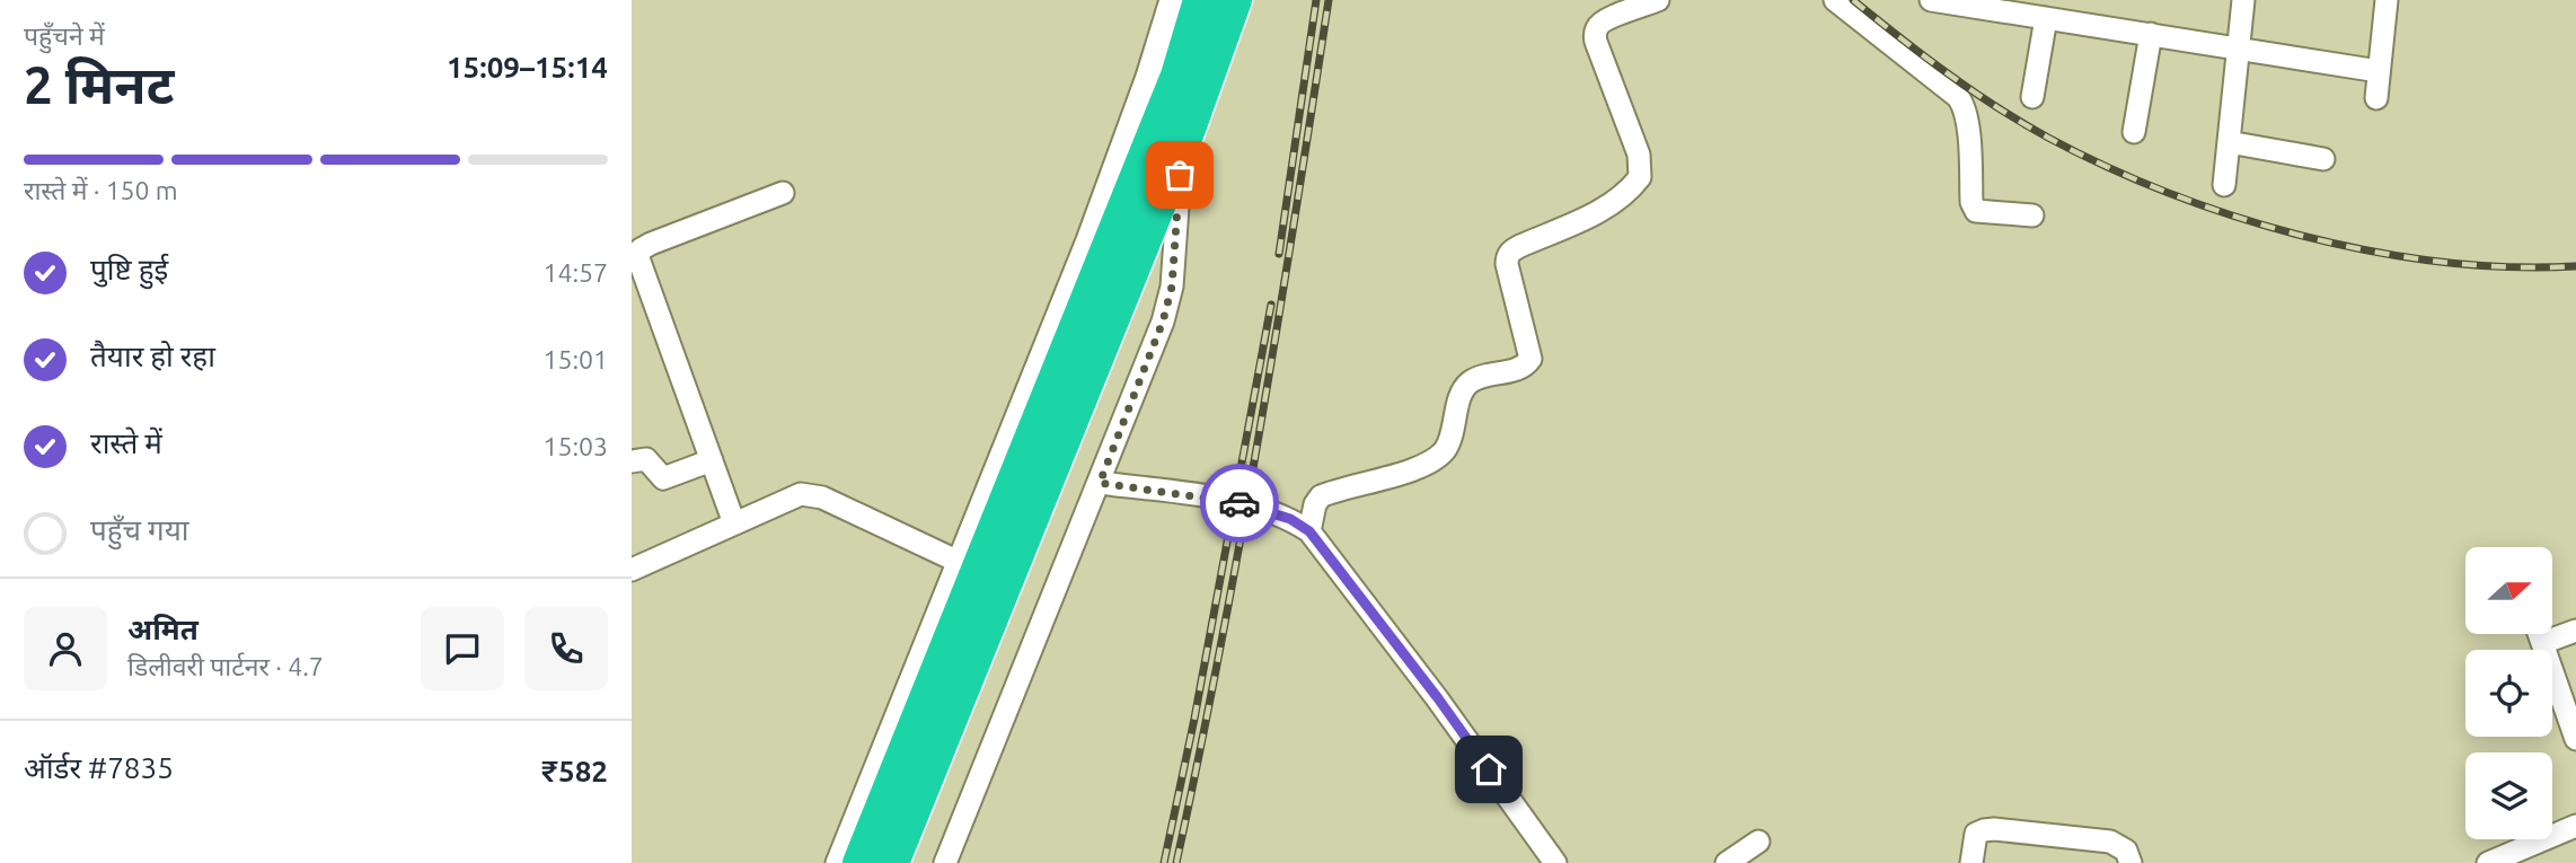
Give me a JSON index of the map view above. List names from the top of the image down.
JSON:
{
  "north": "right",
  "page": {
    "heading": ["2 मिनट", "पहुँचने में", "15:09–15:14"],
    "panel": [
      "अमित",
      "डिलीवरी पार्टनर · 4.7",
      "ऑर्डर #7835",
      "₹582"
    ],
    "bar": "रास्ते में · 150 m",
    "list": [
      ["पुष्टि हुई", "14:57"],
      ["तैयार हो रहा", "15:01"],
      ["रास्ते में", "15:03"],
      "पहुँच गया"
    ]
  }
}
